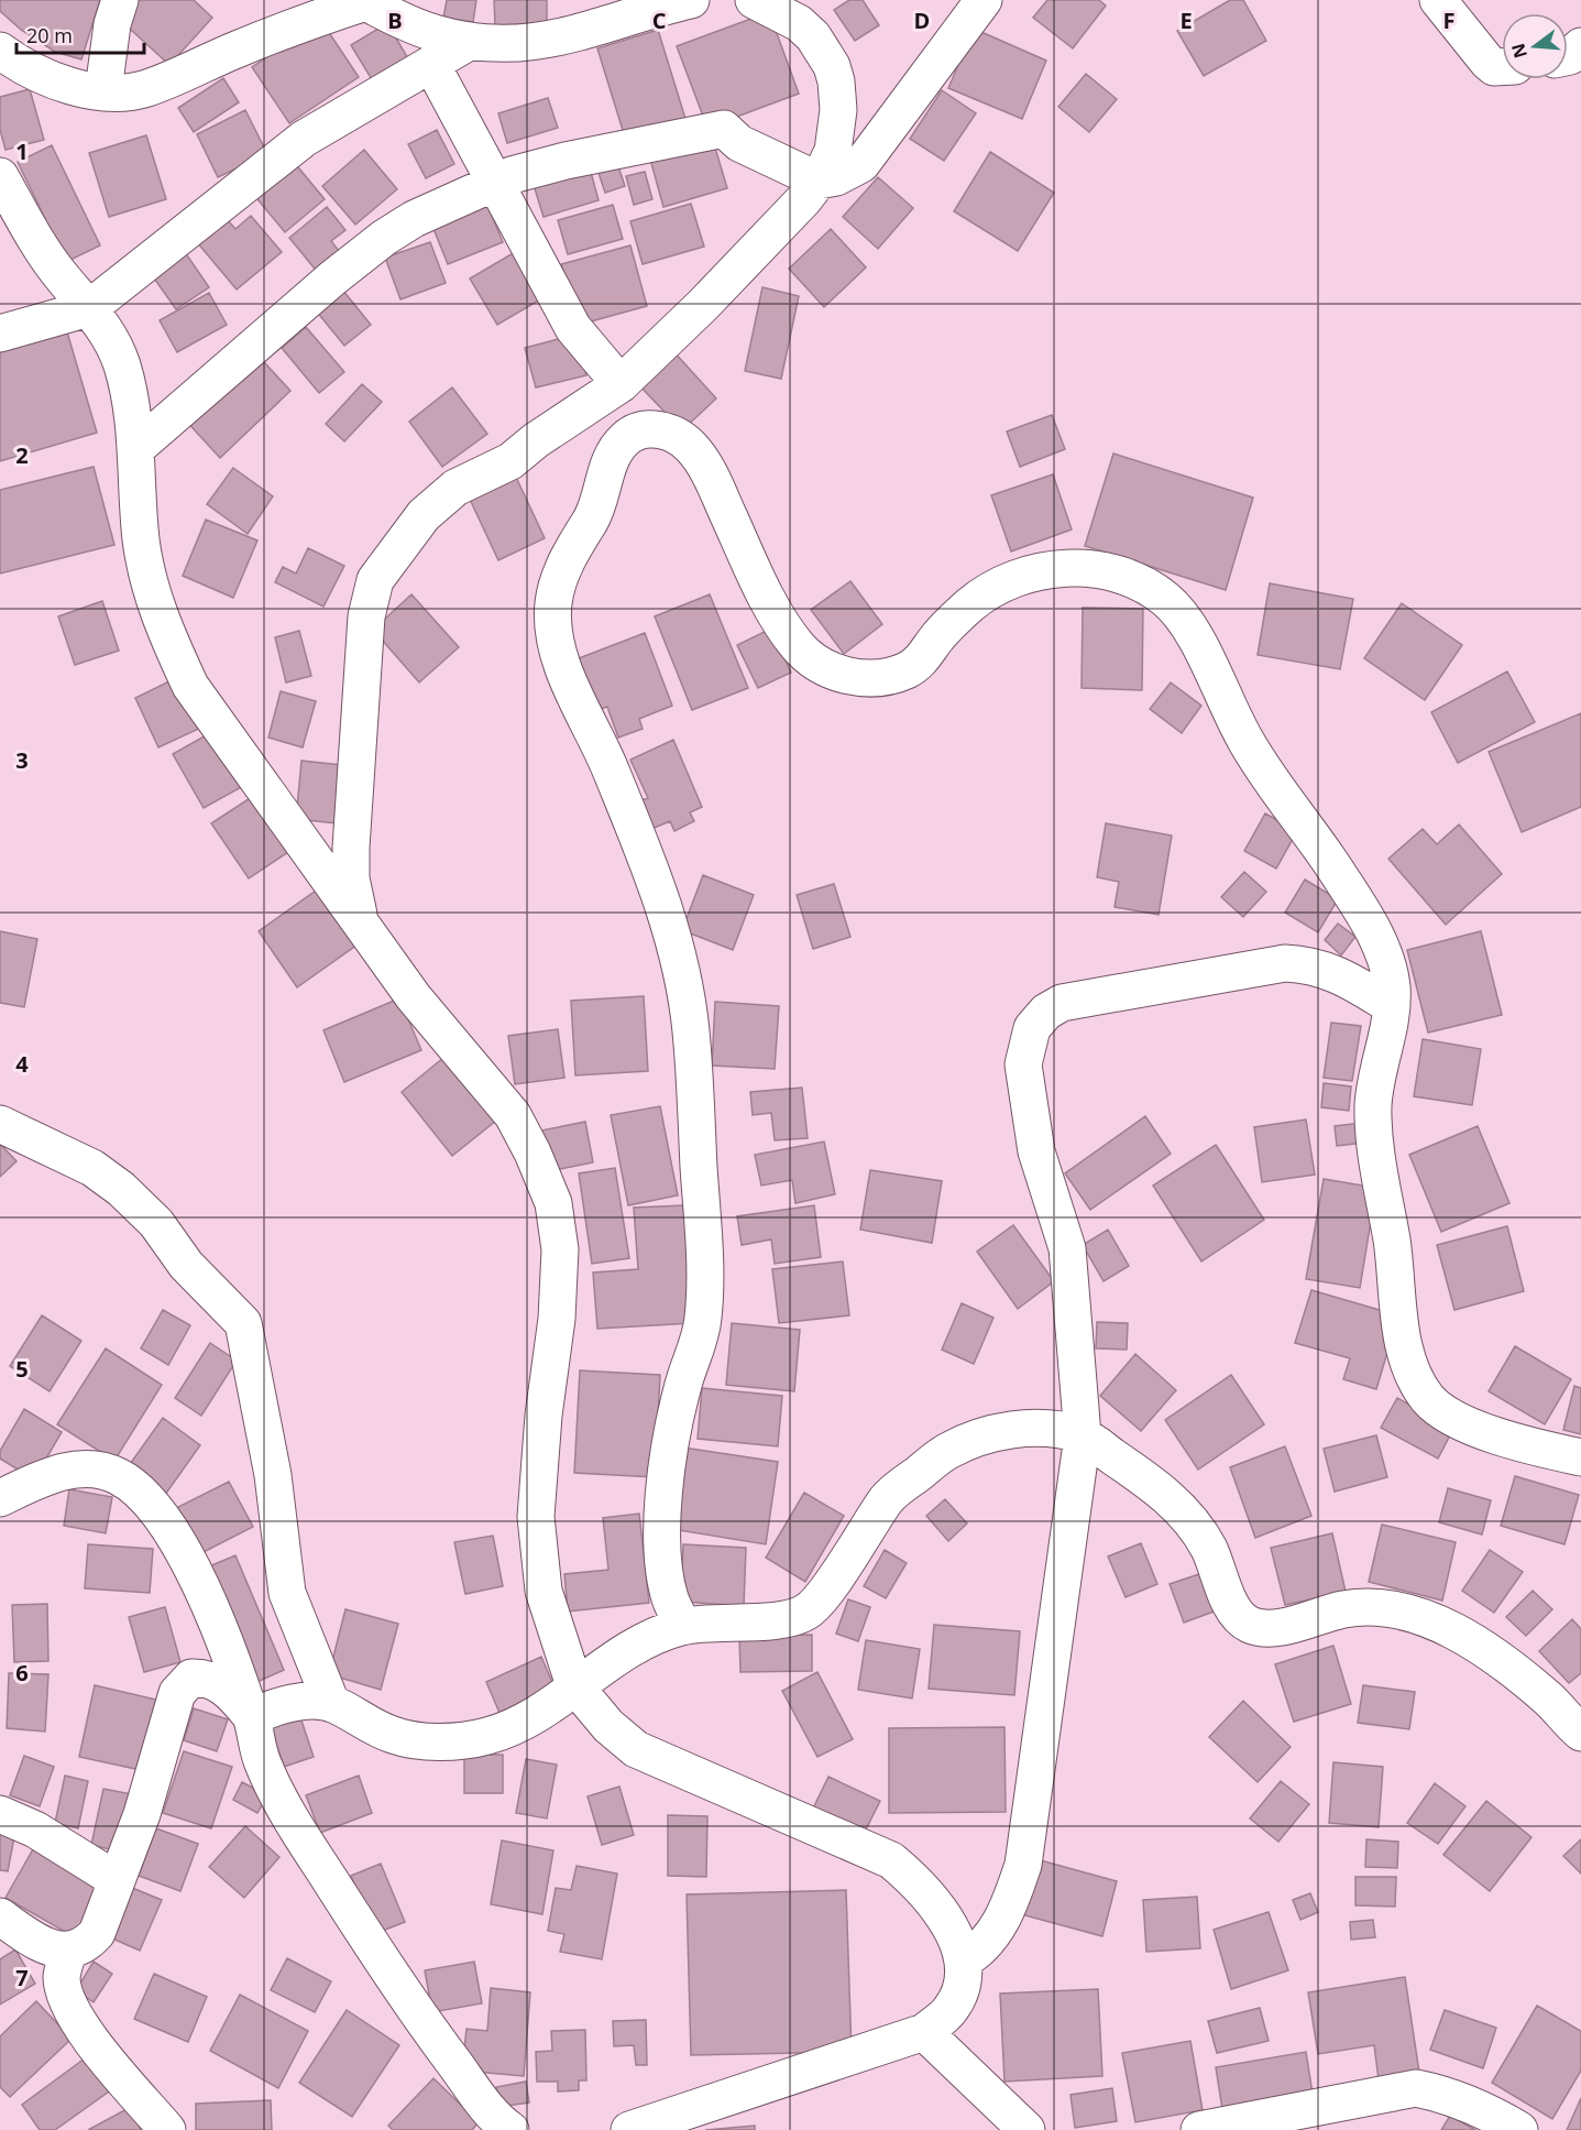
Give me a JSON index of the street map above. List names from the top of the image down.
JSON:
{
  "scale_bar": "20 m",
  "north": "left",
  "grid": {
    "columns": [
      "B",
      "C",
      "D",
      "E",
      "F"
    ],
    "rows": [
      "1",
      "2",
      "3",
      "4",
      "5",
      "6",
      "7"
    ]
  }
}
